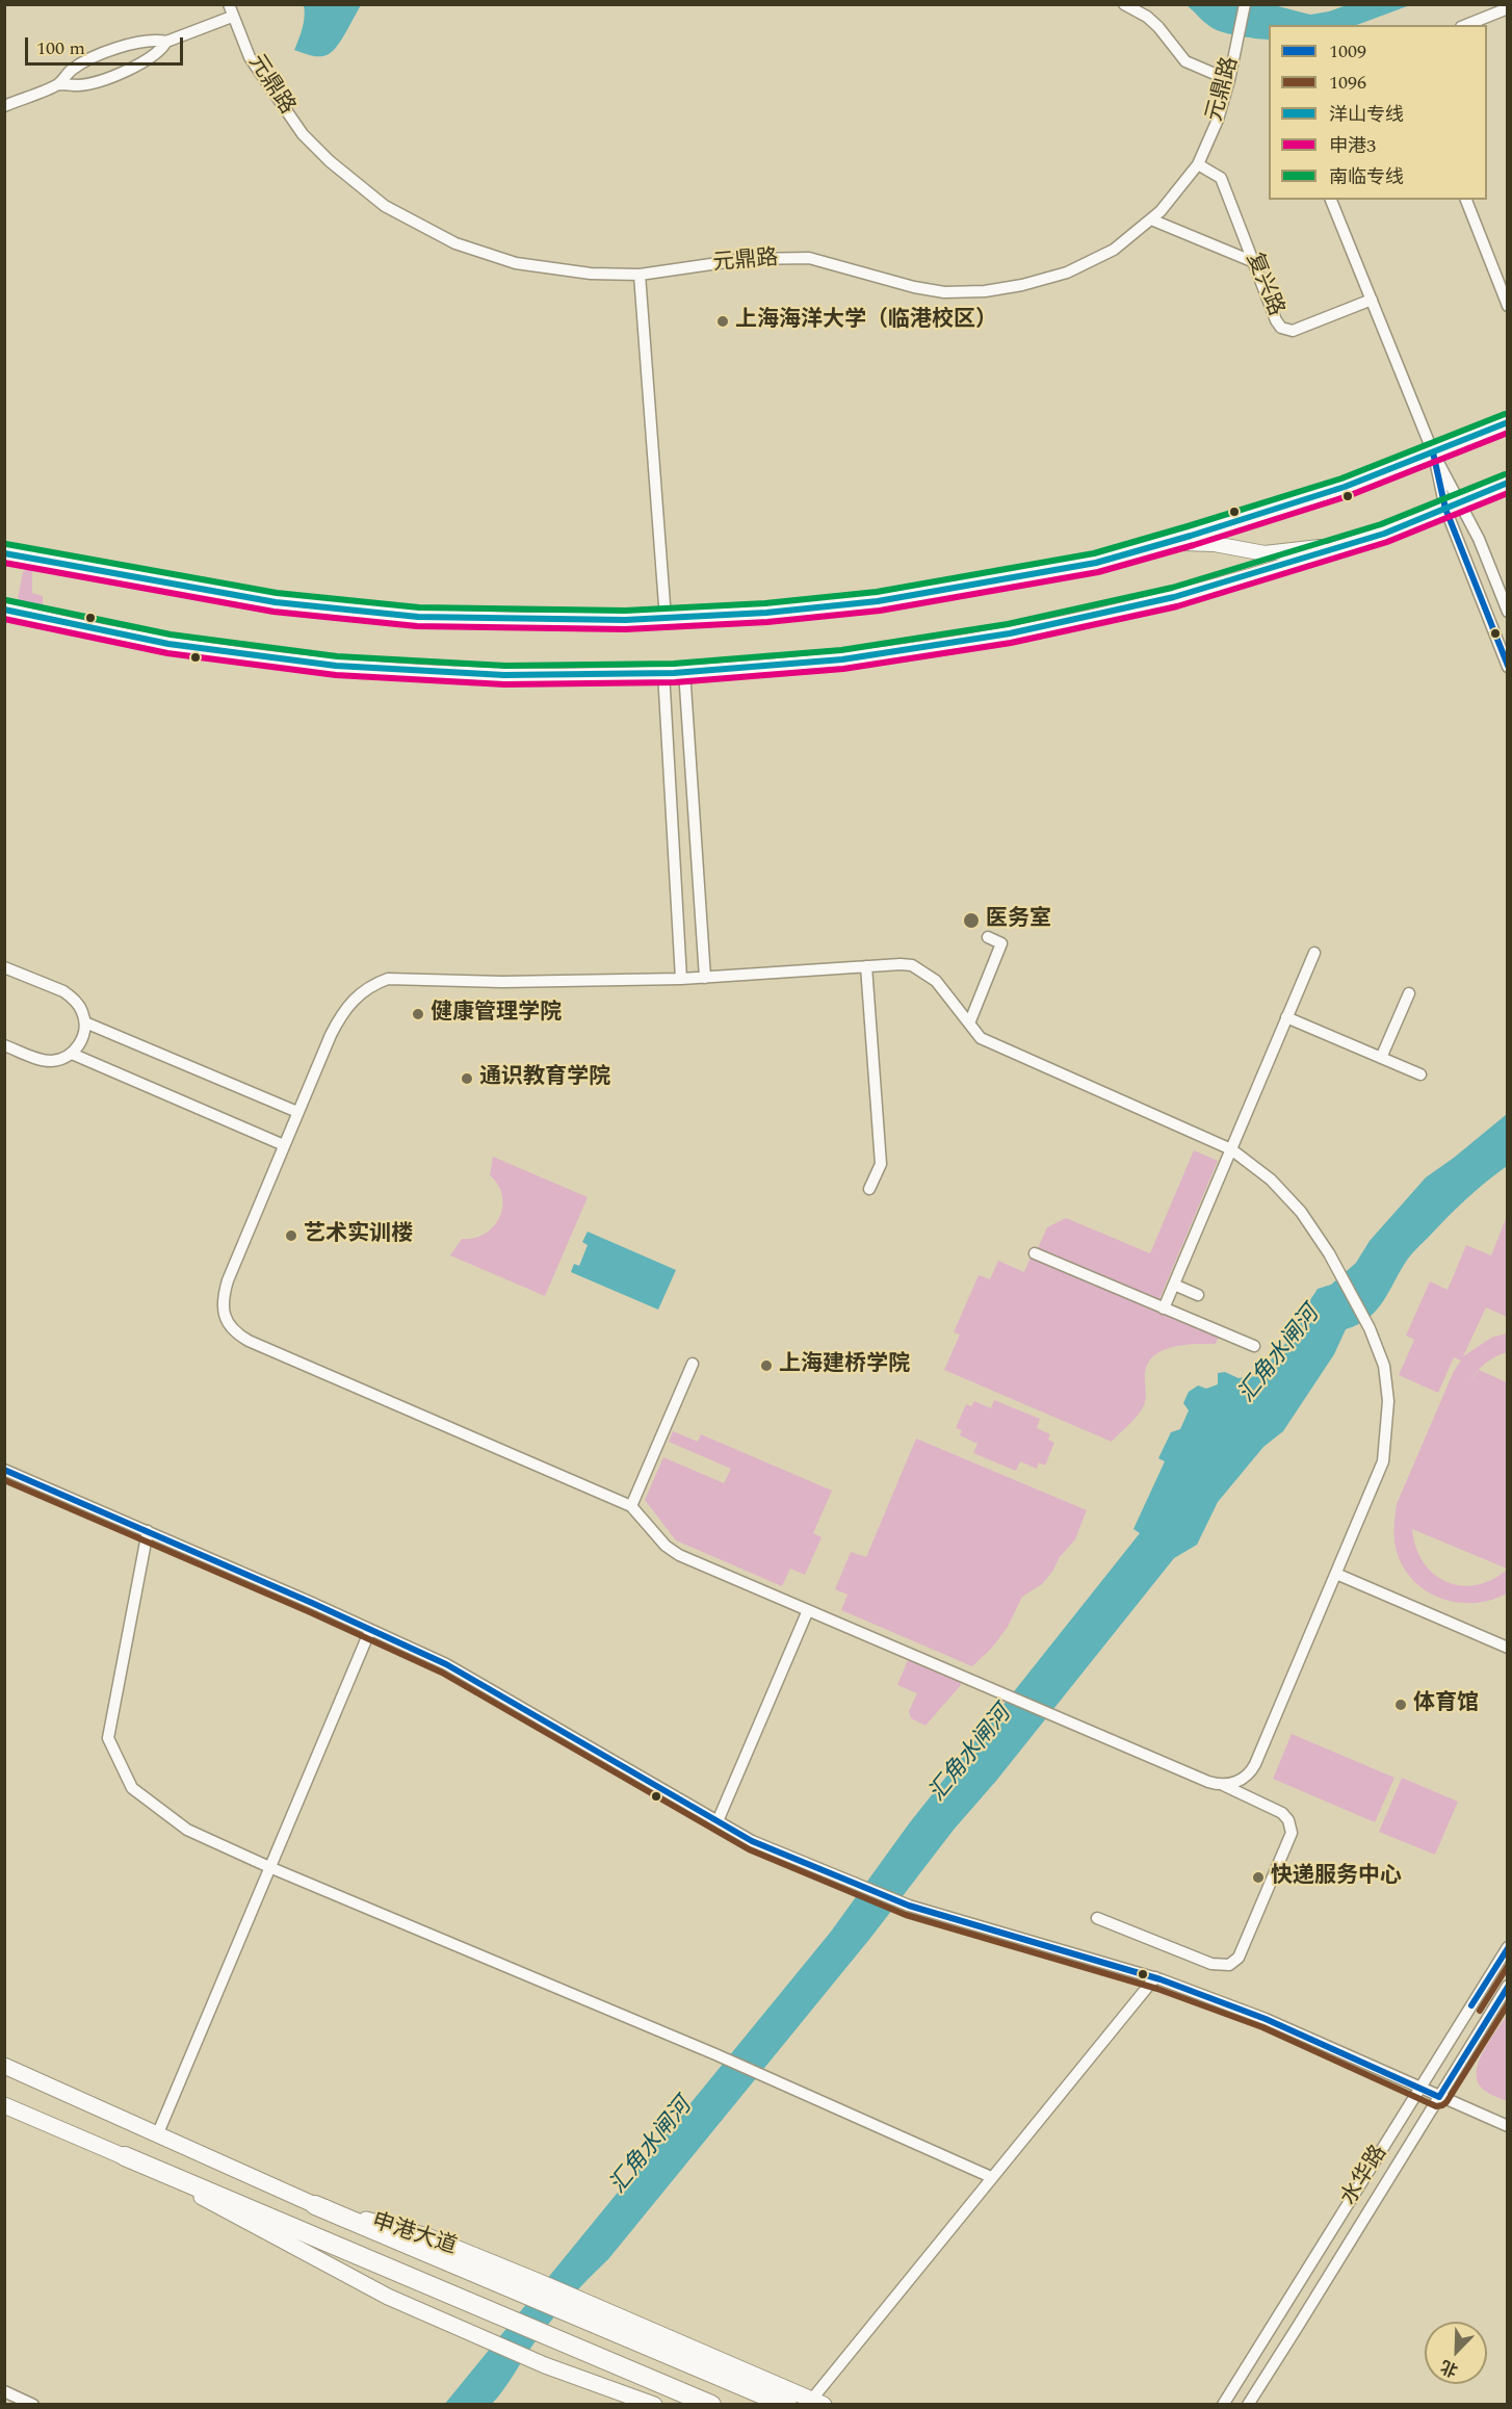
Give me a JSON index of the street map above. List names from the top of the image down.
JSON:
{
  "streets": {
    "main road": ["申港大道"],
    "street": ["元鼎路", "复兴路", "水华路"]
  },
  "crossings": [
    ["元鼎路", "复兴路"]
  ],
  "water": ["汇角水闸河"],
  "places": [
    "上海海洋大学（临港校区）",
    "医务室",
    "健康管理学院",
    "通识教育学院",
    "艺术实训楼",
    "上海建桥学院",
    "体育馆",
    "快递服务中心"
  ],
  "lines": [
    "transit line 南临专线",
    "transit line 洋山专线",
    "transit line 申港3",
    "transit line 1009",
    "transit line 1096"
  ],
  "legend": [
    "1009",
    "1096",
    "洋山专线",
    "申港3",
    "南临专线"
  ],
  "scale_bar": "100 m",
  "north": "bottom left"
}
